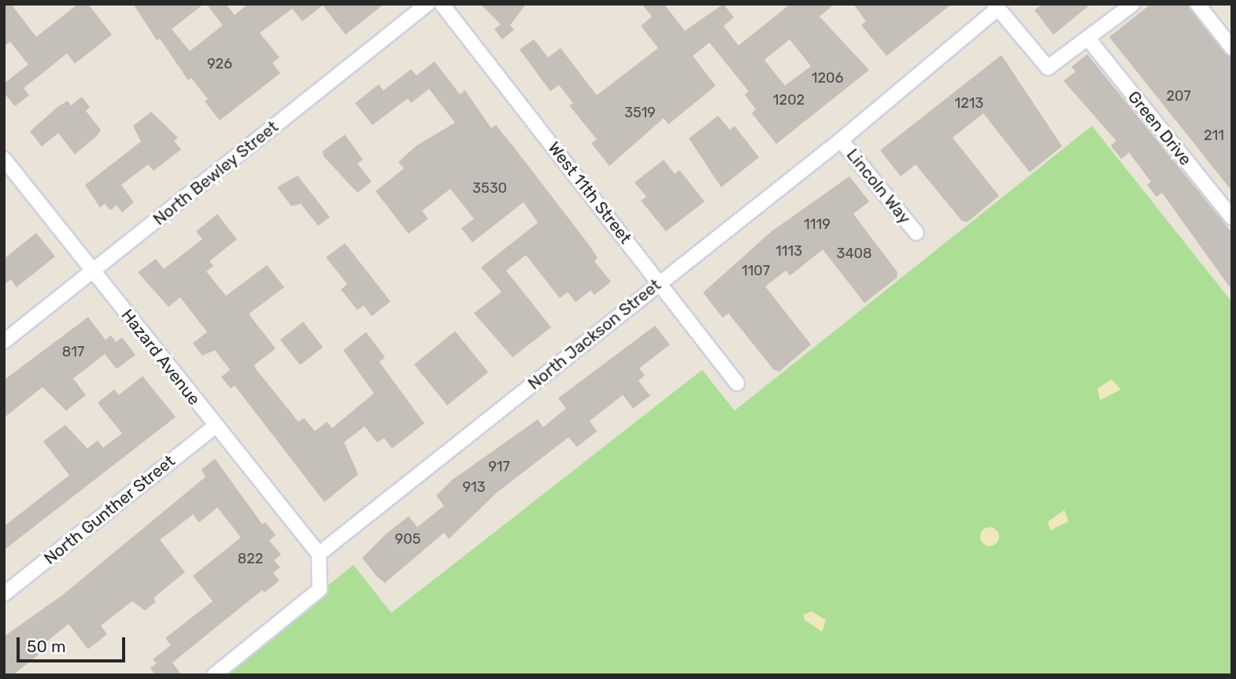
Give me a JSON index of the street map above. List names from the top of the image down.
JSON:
{
  "streets": {
    "street": [
      "Green Drive",
      "North Bewley Street",
      "Lincoln Way",
      "West 11th Street",
      "North Jackson Street",
      "Hazard Avenue",
      "North Gunther Street"
    ]
  },
  "crossings": [
    ["North Bewley Street", "Hazard Avenue"],
    ["Lincoln Way", "North Jackson Street"],
    ["West 11th Street", "North Jackson Street"],
    ["North Jackson Street", "Hazard Avenue"],
    ["Hazard Avenue", "North Gunther Street"]
  ],
  "house_numbers": [
    "926",
    "1206",
    "207",
    "1202",
    "1213",
    "3519",
    "211",
    "3530",
    "1119",
    "1113",
    "3408",
    "1107",
    "817",
    "917",
    "913",
    "905",
    "822"
  ],
  "scale_bar": "50 m"
}
